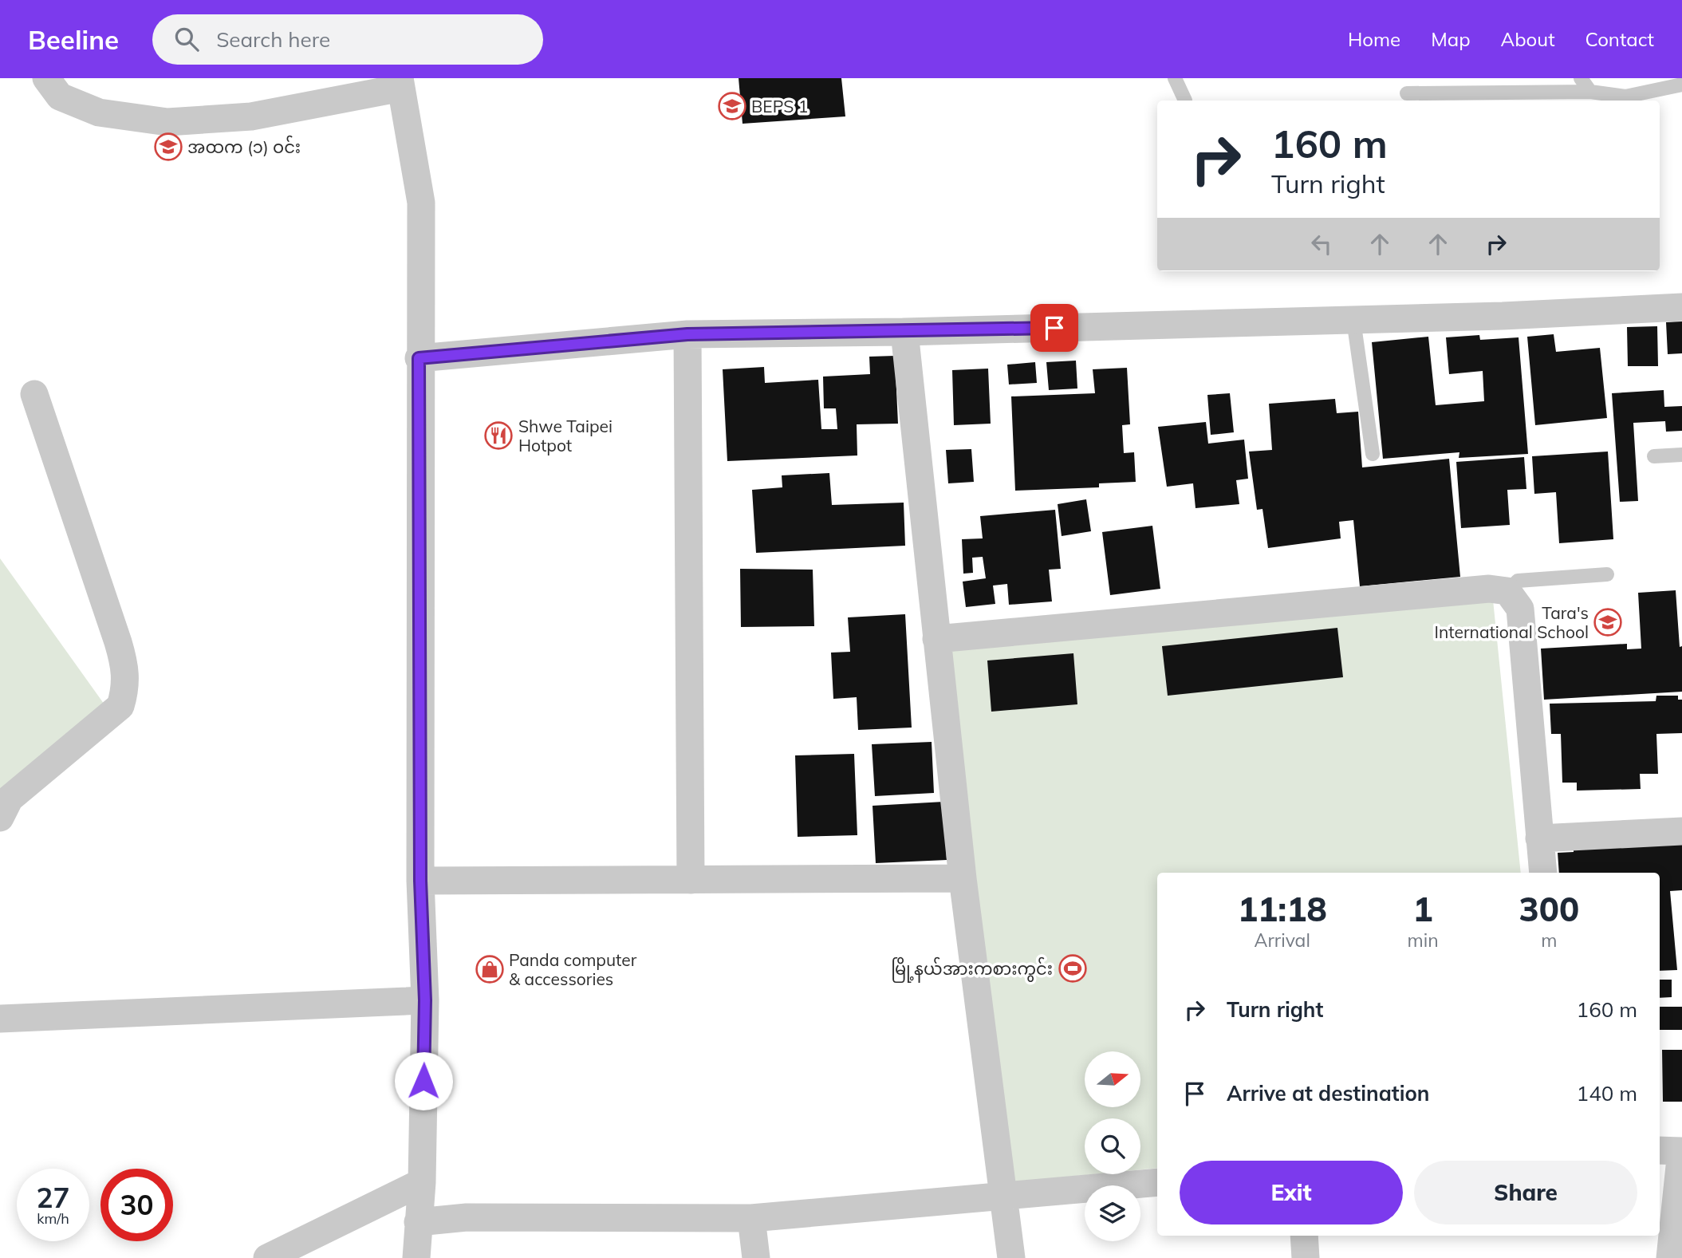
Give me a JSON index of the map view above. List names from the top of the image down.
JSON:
{
  "places": {
    "school or university": ["BEPS 1", "အထက (၁) ဝင်း", "Tara's International School"],
    "restaurant": ["Shwe Taipei Hotpot"],
    "sports": ["မြို့နယ်အားကစားကွင်း"],
    "shop": ["Panda computer & accessories"]
  },
  "north": "right",
  "page": {
    "header": "Beeline",
    "search": "Search here",
    "nav": [
      "Home",
      "Map",
      "About",
      "Contact"
    ],
    "turn": ["160 m", "Turn right"],
    "eta": [
      "11:18",
      "Arrival",
      "1",
      "min",
      "300",
      "m"
    ],
    "list": [
      {
        "name": "Turn right",
        "value": "160 m"
      },
      {
        "name": "Arrive at destination",
        "value": "140 m"
      }
    ],
    "buttons": ["Exit", "Share"],
    "speed": "27 km/h",
    "limit": "30"
  }
}
